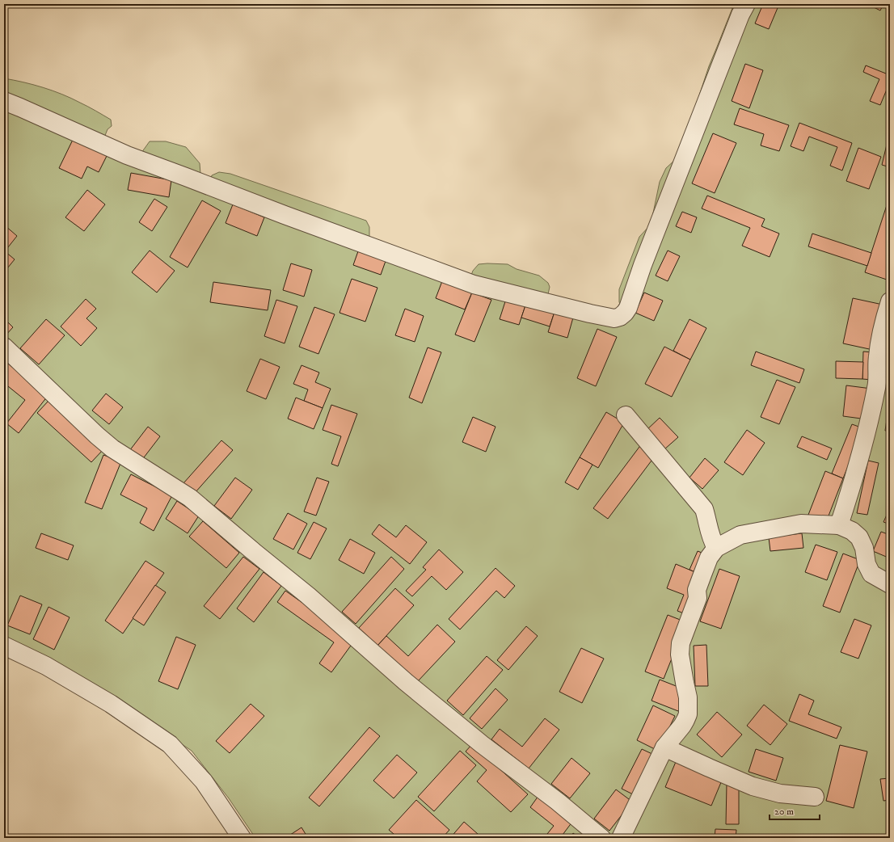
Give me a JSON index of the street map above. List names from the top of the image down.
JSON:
{
  "scale_bar": "20 m"
}
